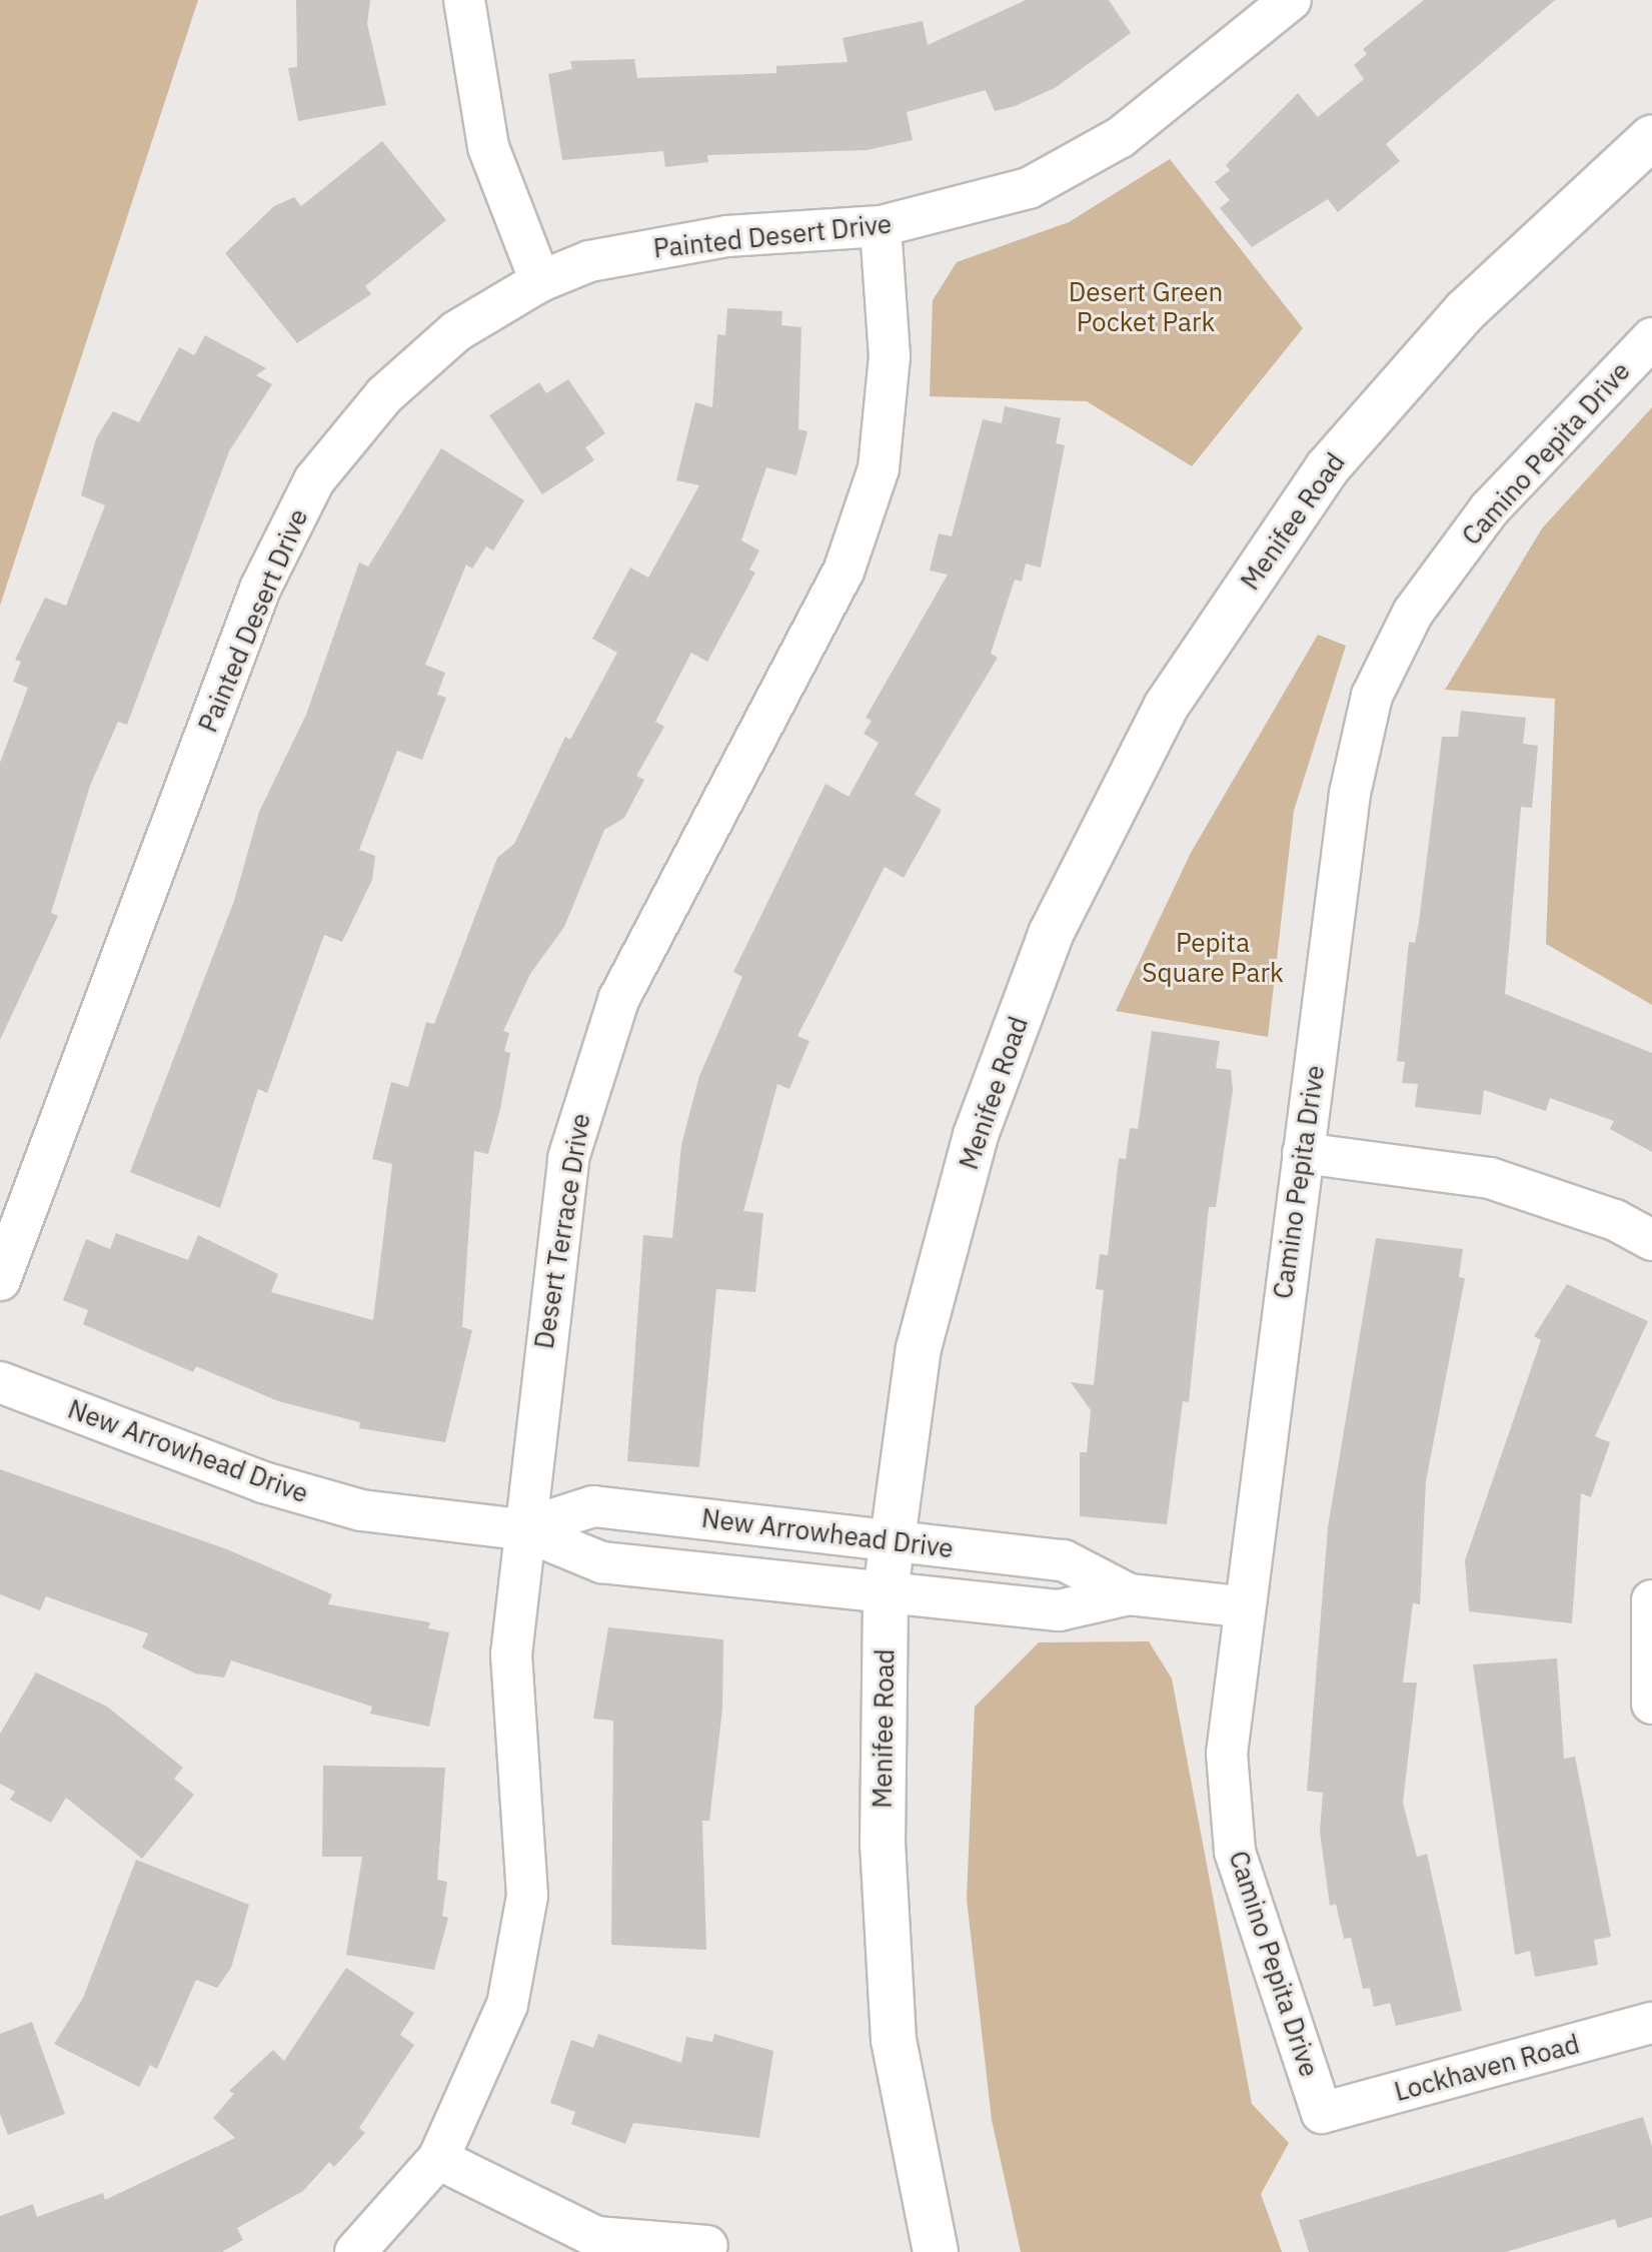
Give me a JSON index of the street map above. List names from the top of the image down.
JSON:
{
  "streets": {
    "main road": ["Menifee Road"],
    "street": [
      "Painted Desert Drive",
      "Camino Pepita Drive",
      "Desert Terrace Drive",
      "New Arrowhead Drive",
      "Lockhaven Road"
    ]
  },
  "crossings": [
    ["Painted Desert Drive", "Desert Terrace Drive"],
    ["Camino Pepita Drive", "New Arrowhead Drive"],
    ["Camino Pepita Drive", "Lockhaven Road"],
    ["Menifee Road", "New Arrowhead Drive"],
    ["Desert Terrace Drive", "New Arrowhead Drive"]
  ],
  "parks": ["Desert Green Pocket Park", "Pepita Square Park"]
}
